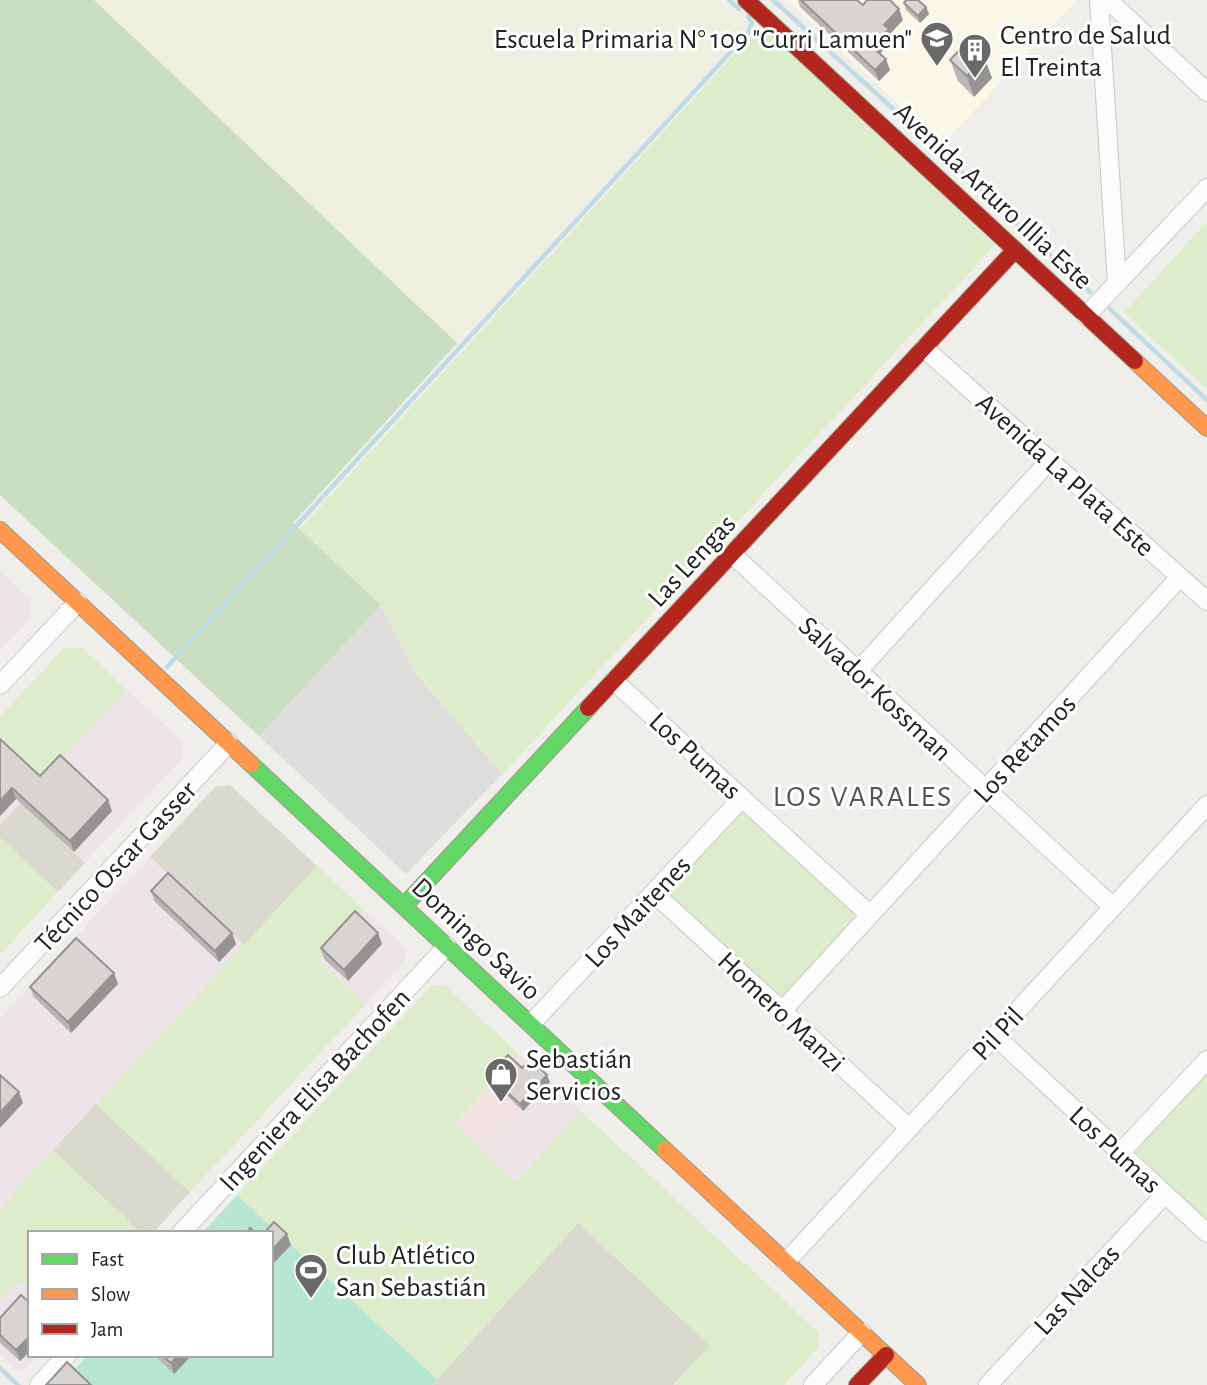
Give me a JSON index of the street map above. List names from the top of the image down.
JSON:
{
  "streets": {
    "street": [
      "Avenida Arturo Illia Este",
      "Avenida La Plata Este",
      "Las Lengas",
      "Salvador Kossman",
      "Los Retamos",
      "Los Pumas",
      "Técnico Oscar Gasser",
      "Los Maitenes",
      "Domingo Savio",
      "Homero Manzi",
      "Pil Pil",
      "Ingeniera Elisa Bachofen",
      "Las Nalcas"
    ]
  },
  "crossings": [
    ["Avenida Arturo Illia Este", "Las Lengas"],
    ["Avenida La Plata Este", "Las Lengas"],
    ["Avenida La Plata Este", "Los Retamos"],
    ["Las Lengas", "Salvador Kossman"],
    ["Las Lengas", "Los Pumas"],
    ["Las Lengas", "Domingo Savio"],
    ["Salvador Kossman", "Los Retamos"],
    ["Salvador Kossman", "Pil Pil"],
    ["Los Retamos", "Los Pumas"],
    ["Los Retamos", "Homero Manzi"],
    ["Los Pumas", "Los Maitenes"],
    ["Los Pumas", "Pil Pil"],
    ["Los Pumas", "Las Nalcas"],
    ["Técnico Oscar Gasser", "Domingo Savio"],
    ["Los Maitenes", "Domingo Savio"],
    ["Los Maitenes", "Homero Manzi"],
    ["Domingo Savio", "Pil Pil"],
    ["Domingo Savio", "Ingeniera Elisa Bachofen"],
    ["Homero Manzi", "Pil Pil"]
  ],
  "districts": ["LOS VARALES"],
  "places": {
    "school or university": ["Escuela Primaria N° 109 \"Curri Lamuen\""],
    "building": ["Centro de Salud El Treinta"],
    "shop": ["Sebastián Servicios"],
    "sports": ["Club Atlético San Sebastián"]
  },
  "legend": ["Fast", "Slow", "Jam"]
}
